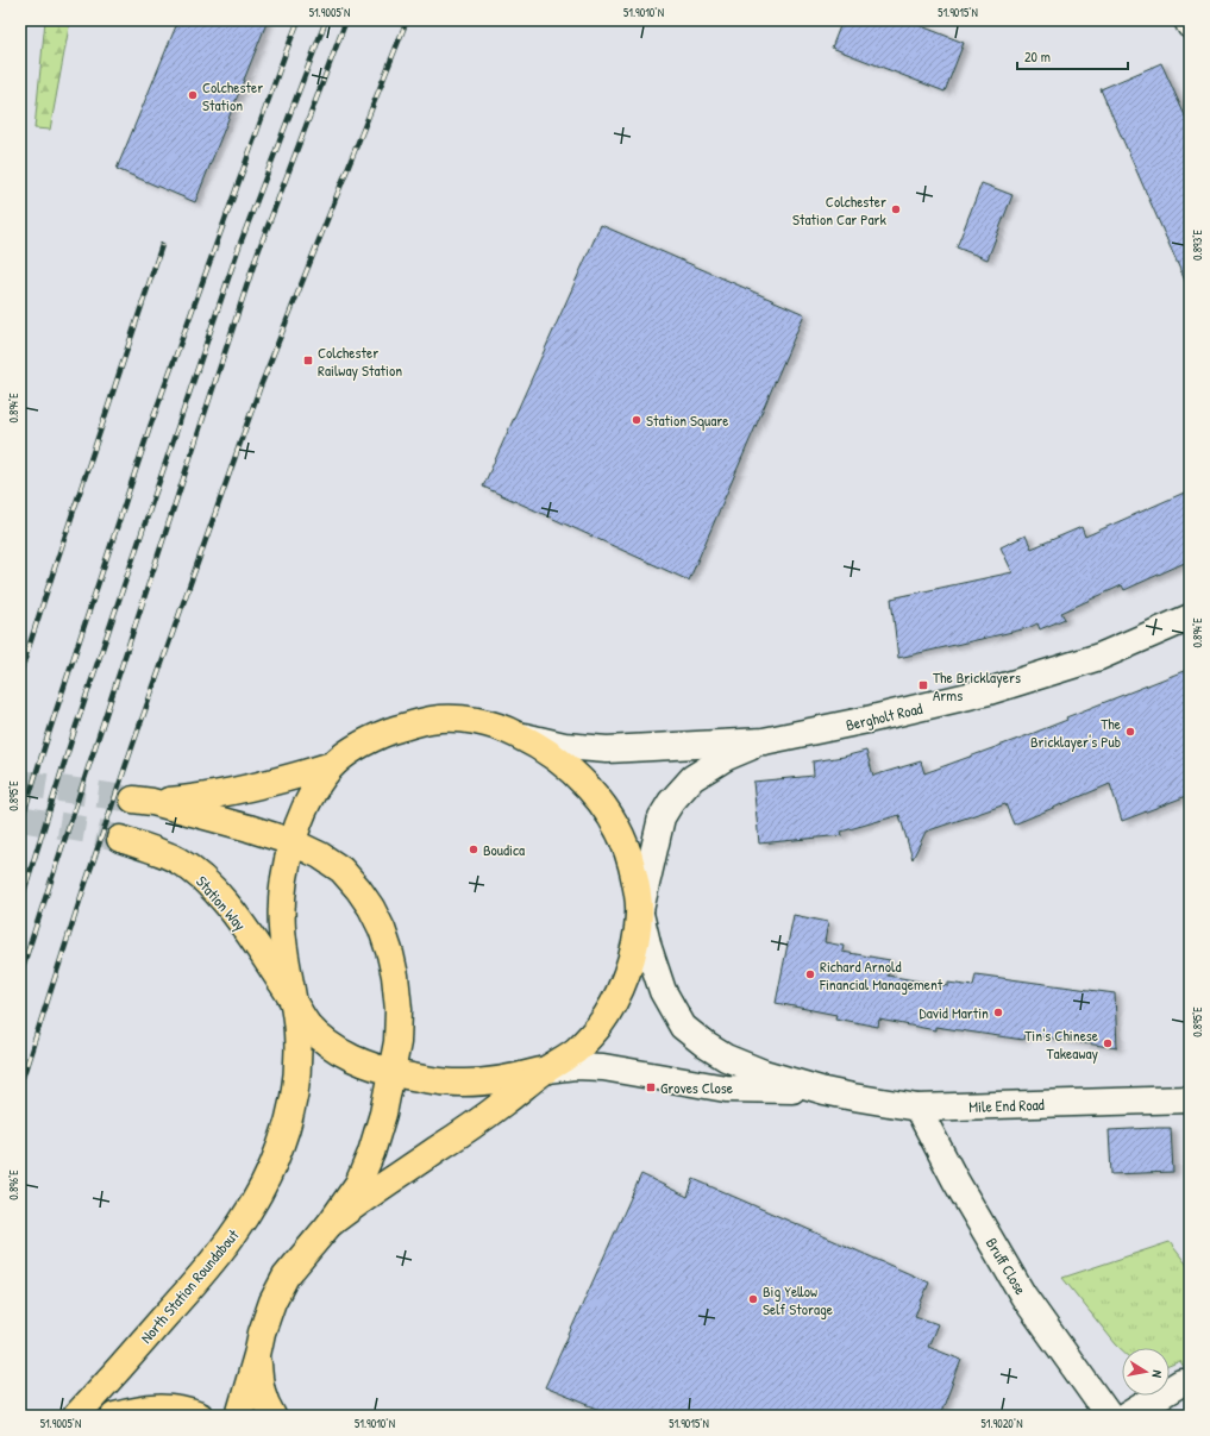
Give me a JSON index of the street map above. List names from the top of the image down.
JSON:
{
  "streets": {
    "main road": ["Station Way", "North Station Roundabout"],
    "street": ["Bergholt Road", "Mile End Road", "Bruff Close"]
  },
  "crossings": [
    ["Bergholt Road", "Mile End Road"],
    ["Bergholt Road", "North Station Roundabout"],
    ["Station Way", "North Station Roundabout"],
    ["Mile End Road", "Bruff Close"],
    ["Mile End Road", "North Station Roundabout"]
  ],
  "places": {
    "other": [
      "Colchester Station",
      "Colchester Station Car Park",
      "Station Square",
      "The Bricklayer's Pub",
      "Boudica",
      "Richard Arnold Financial Management",
      "David Martin",
      "Tin's Chinese Takeaway",
      "Big Yellow Self Storage"
    ],
    "transit": ["Colchester Railway Station", "The Bricklayers Arms", "Groves Close"]
  },
  "scale_bar": "20 m",
  "north": "right",
  "coordinates": [
    "51.9005°N",
    "51.9010°N",
    "51.9015°N",
    "0.893°E",
    "0.894°E",
    "0.895°E",
    "0.896°E",
    "51.9020°N"
  ]
}
